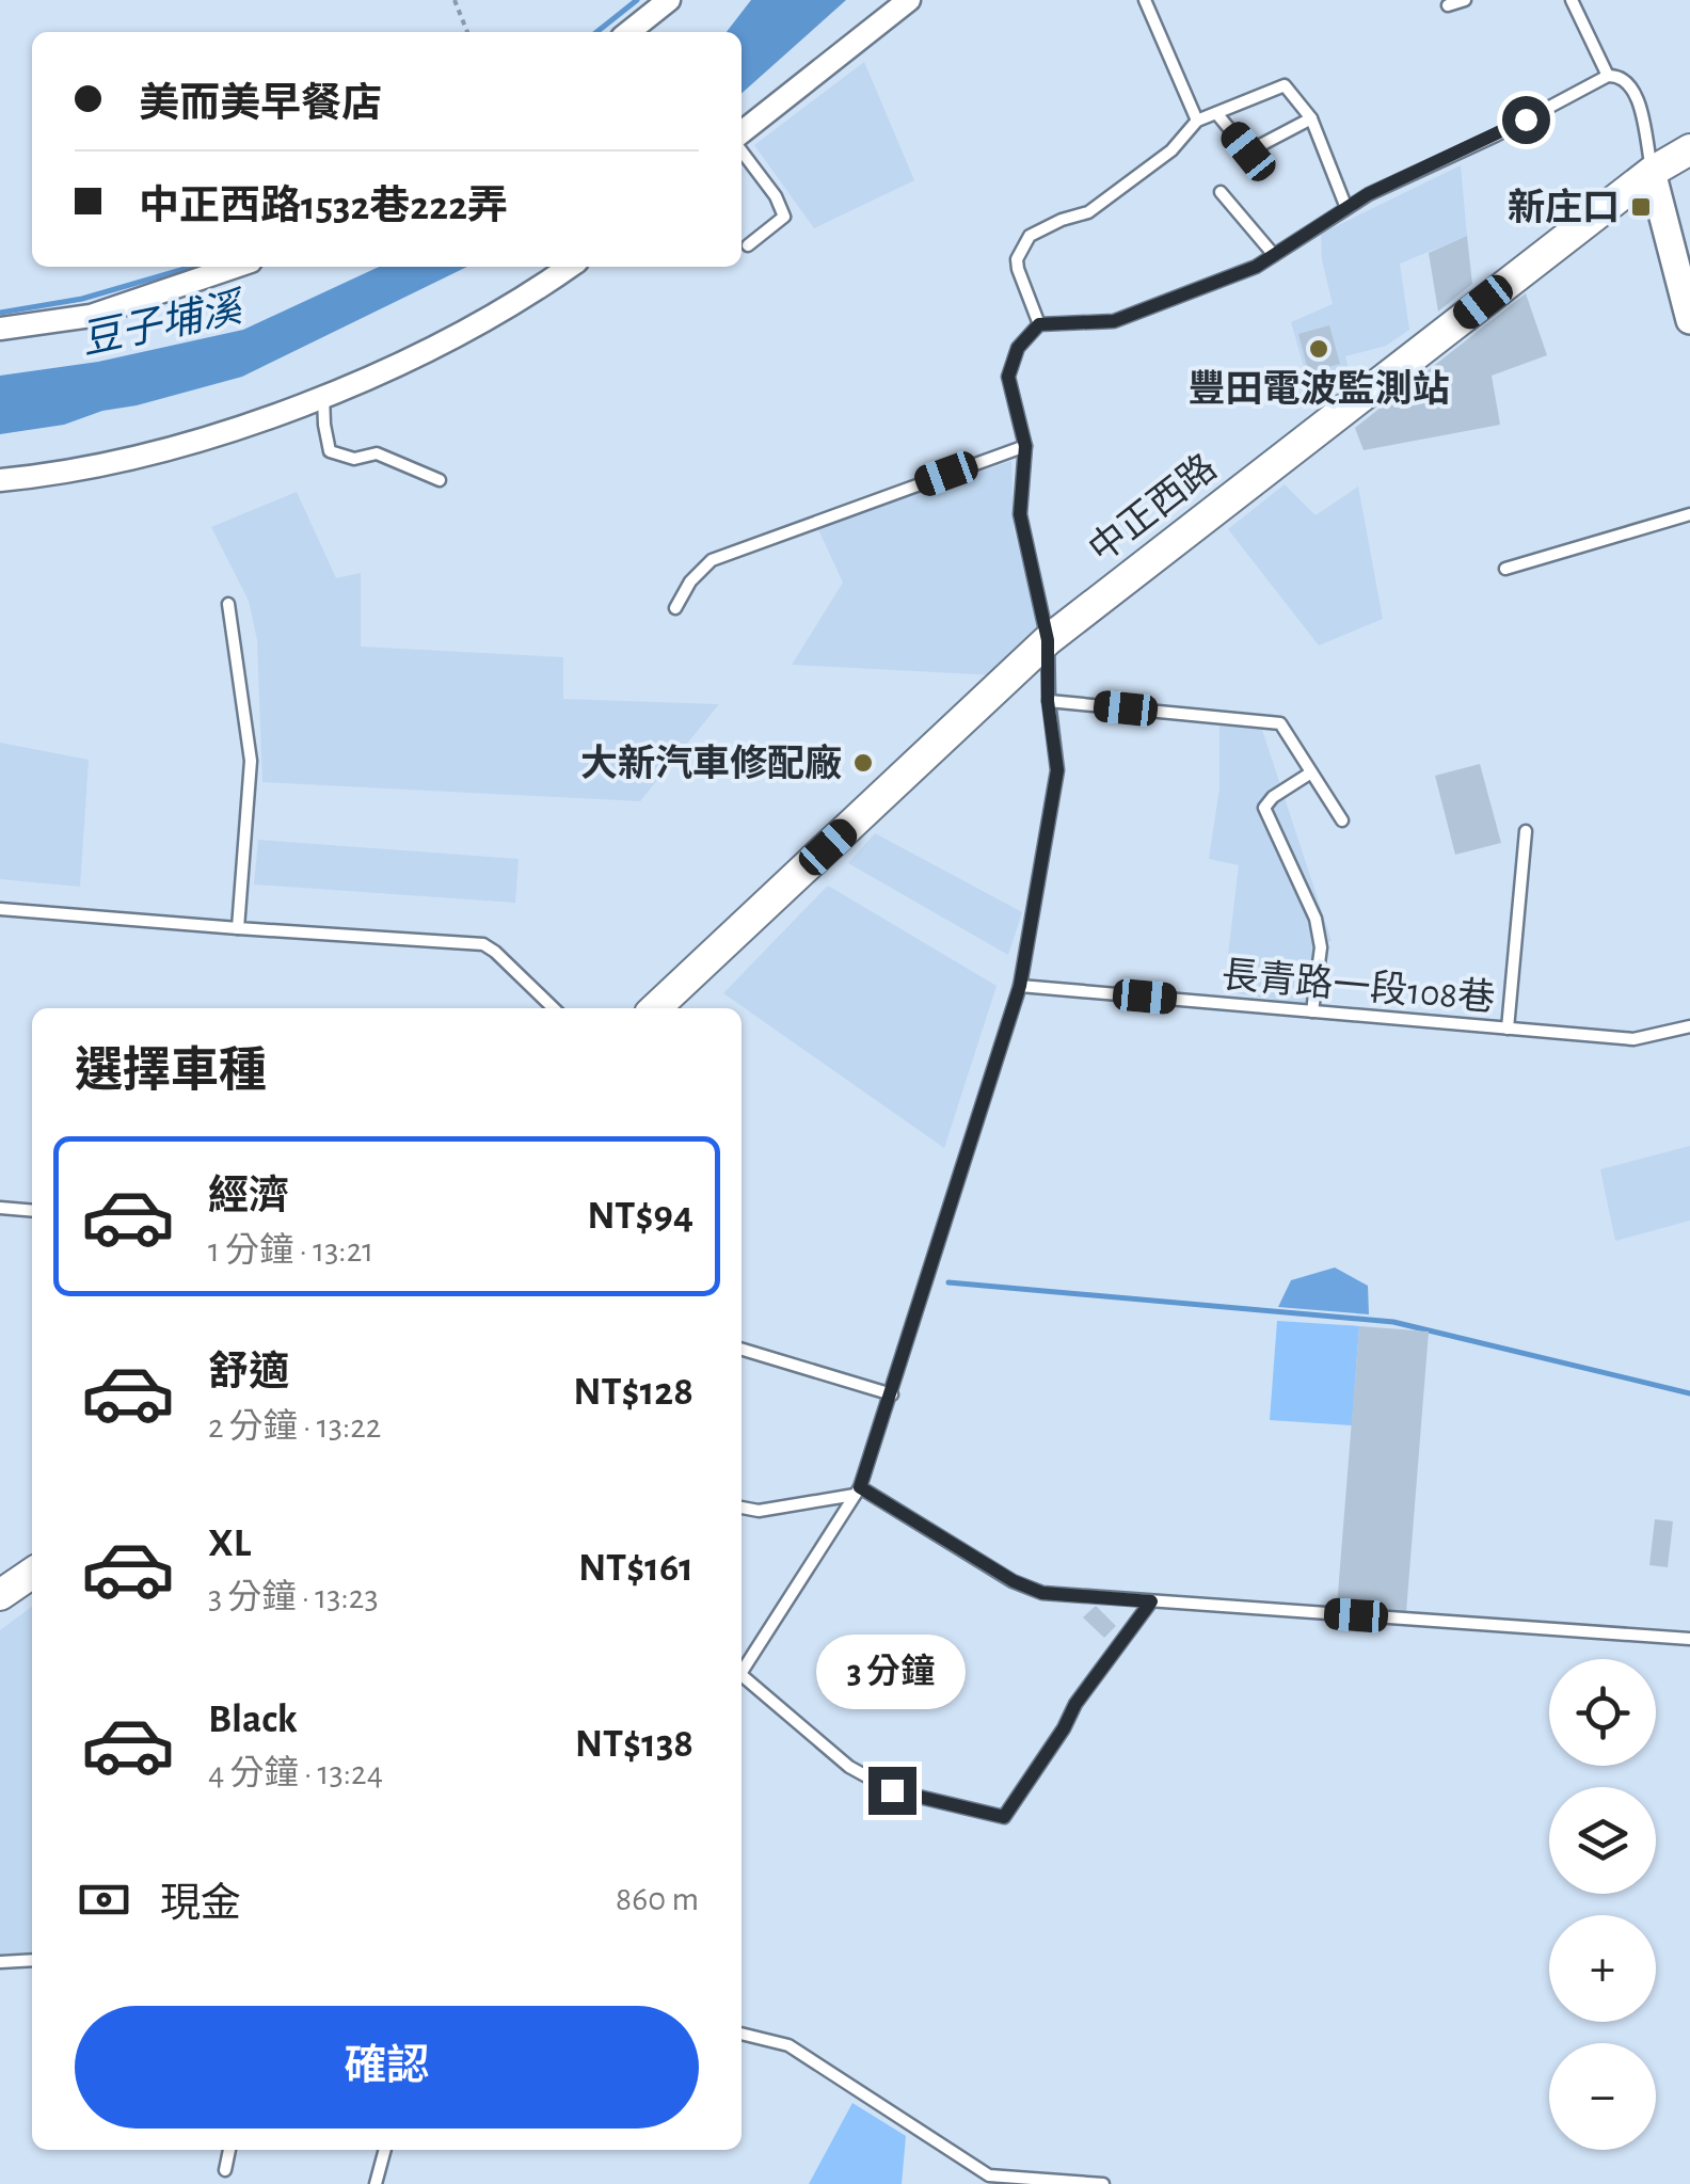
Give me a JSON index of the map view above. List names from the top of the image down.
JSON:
{
  "streets": {
    "main road": ["中正西路"],
    "lane": ["長青路一段108巷"]
  },
  "water": ["豆子埔溪"],
  "places": {
    "transit": ["新庄口"],
    "other": ["豐田電波監測站", "大新汽車修配廠"]
  },
  "page": {
    "banner": ["美而美早餐店", "中正西路1532巷222弄"],
    "heading": "選擇車種",
    "list": [
      {
        "name": "經濟",
        "note": "1 分鐘 · 13:21",
        "value": "NT$94"
      },
      {
        "name": "舒適",
        "note": "2 分鐘 · 13:22",
        "value": "NT$128"
      },
      {
        "name": "XL",
        "note": "3 分鐘 · 13:23",
        "value": "NT$161"
      },
      {
        "name": "Black",
        "note": "4 分鐘 · 13:24",
        "value": "NT$138"
      }
    ],
    "bubble": "3 分鐘",
    "map_buttons": ["+", "−"],
    "pay": ["現金", "860 m"],
    "buttons": "確認"
  }
}
